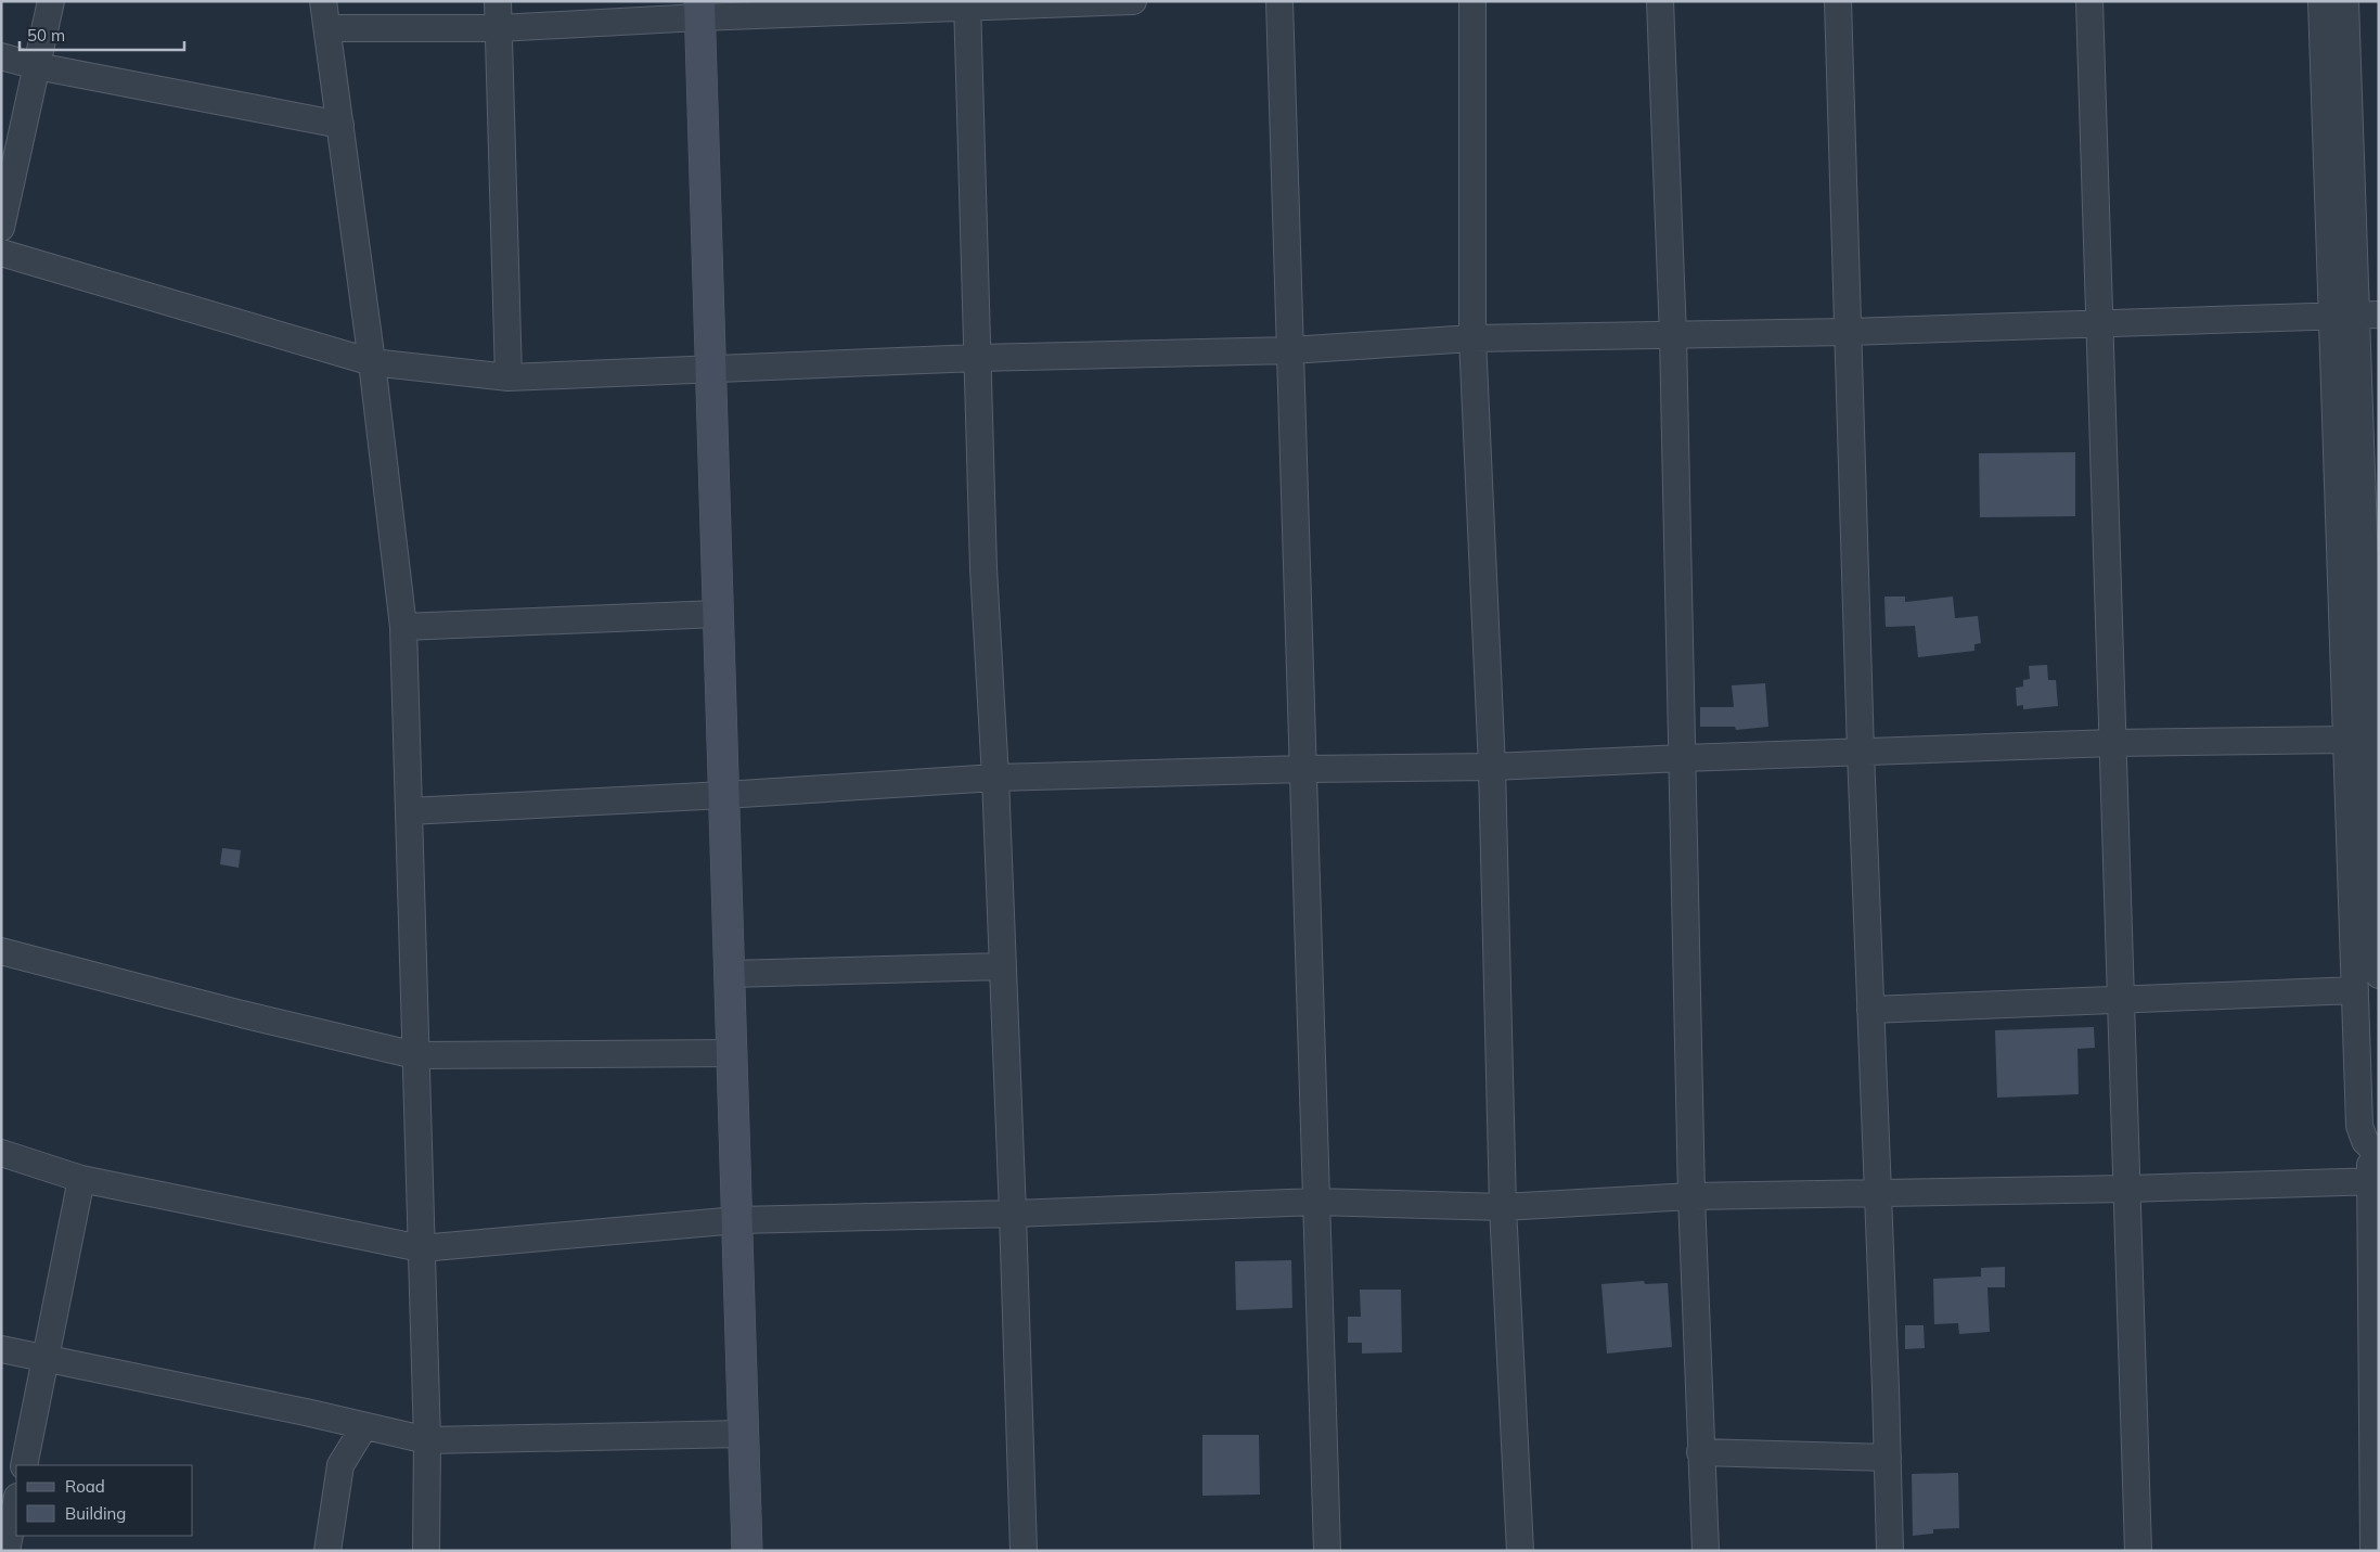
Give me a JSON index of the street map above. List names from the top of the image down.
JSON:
{
  "legend": ["Road", "Building"],
  "scale_bar": "50 m"
}
